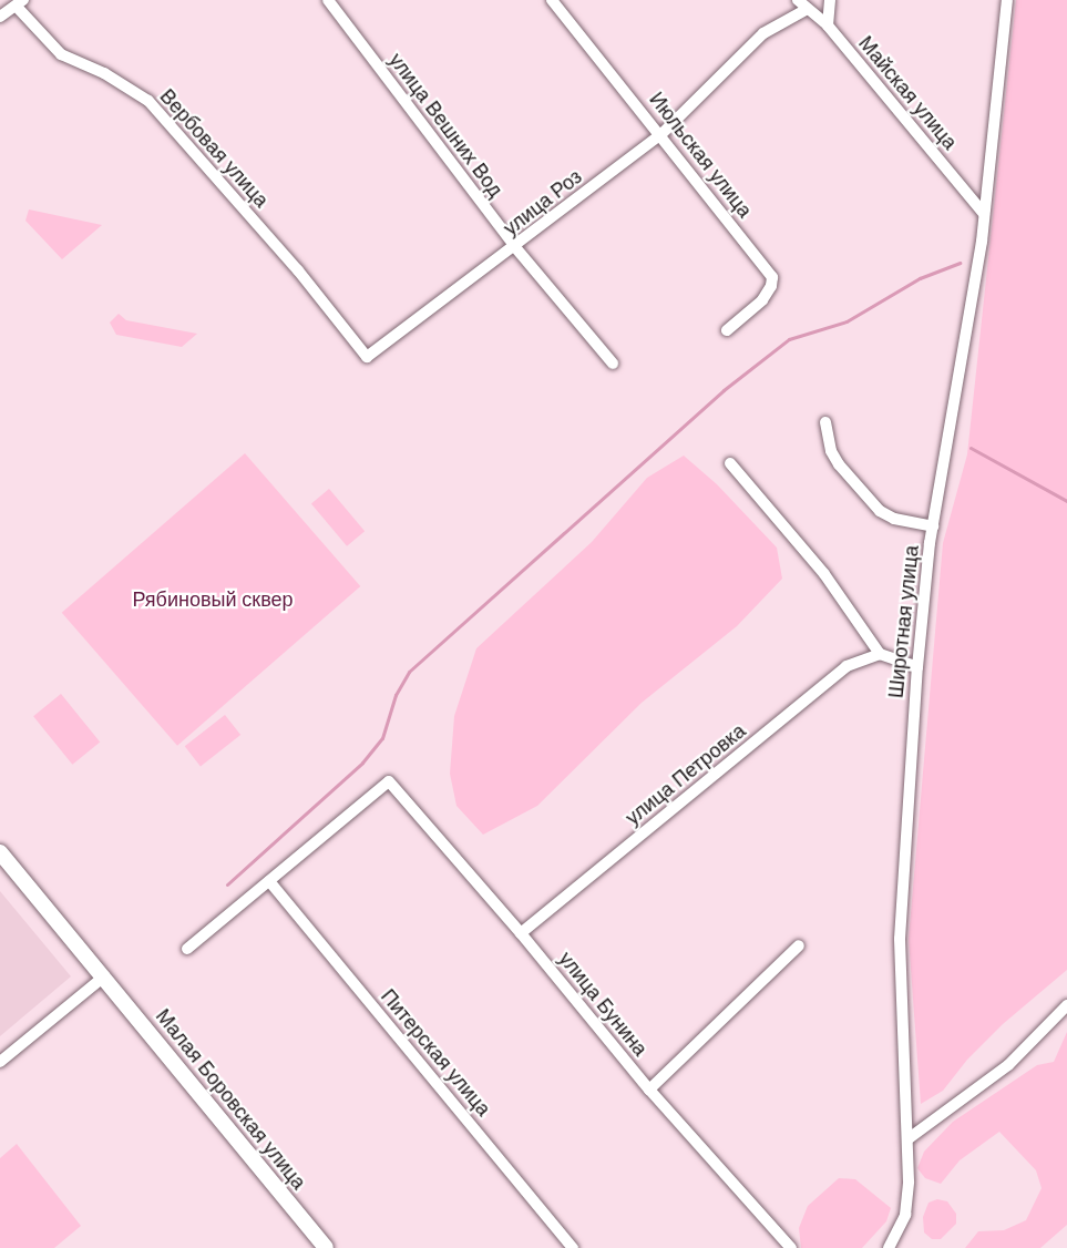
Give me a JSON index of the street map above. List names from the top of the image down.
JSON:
{
  "streets": {
    "street": [
      "Майская улица",
      "улица Вешних Вод",
      "Вербовая улица",
      "Июльская улица",
      "улица Роз",
      "Широтная улица",
      "улица Петровка",
      "улица Бунина",
      "Питерская улица",
      "Малая Боровская улица"
    ]
  },
  "crossings": [
    ["Майская улица", "улица Роз"],
    ["Майская улица", "Широтная улица"],
    ["улица Вешних Вод", "улица Роз"],
    ["Вербовая улица", "улица Роз"],
    ["Июльская улица", "улица Роз"],
    ["улица Петровка", "улица Бунина"],
    ["улица Бунина", "Питерская улица"]
  ],
  "parks": ["Рябиновый сквер"]
}
